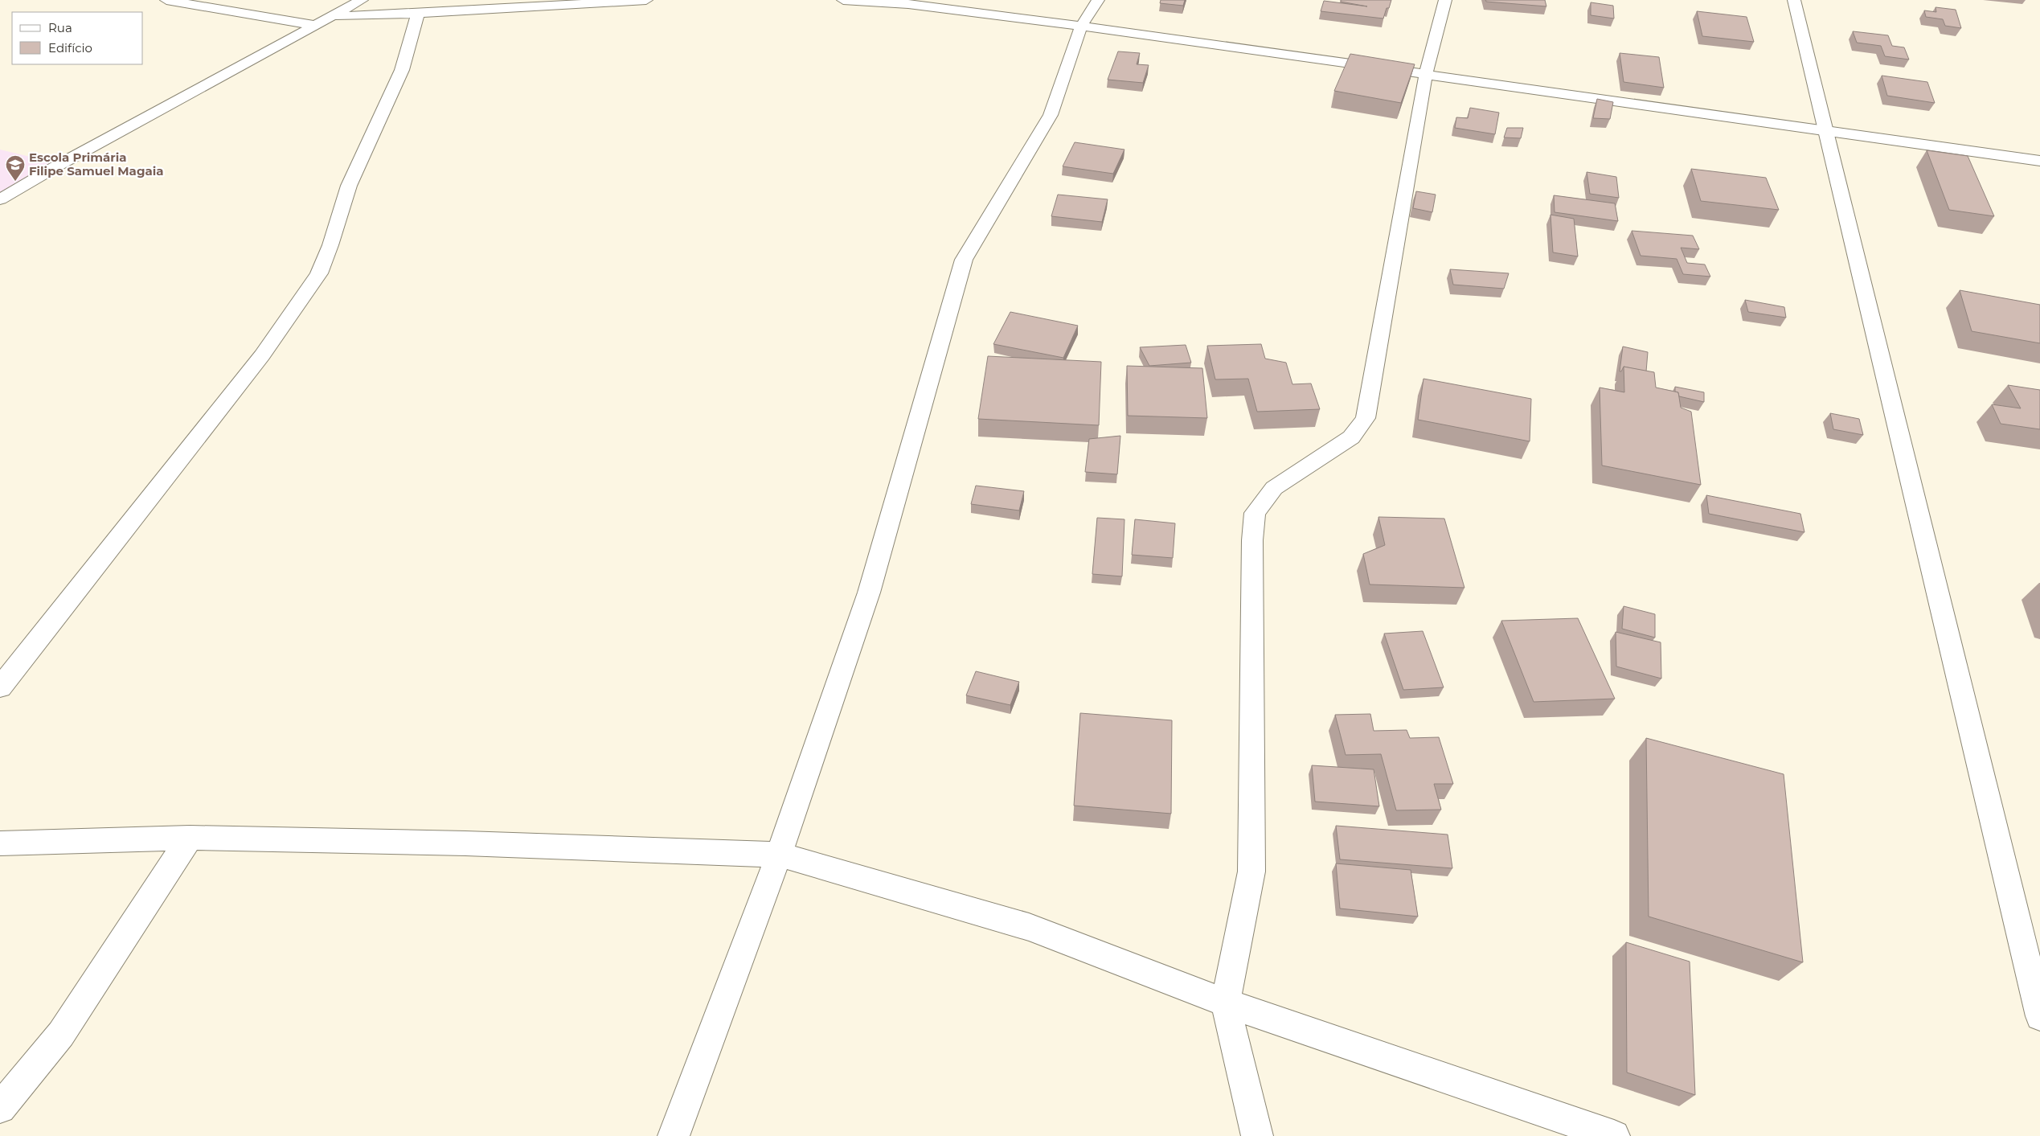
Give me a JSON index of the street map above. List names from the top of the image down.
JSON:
{
  "places": {
    "school or university": ["Escola Primária Filipe Samuel Magaia"]
  },
  "legend": ["Rua", "Edifício"]
}
